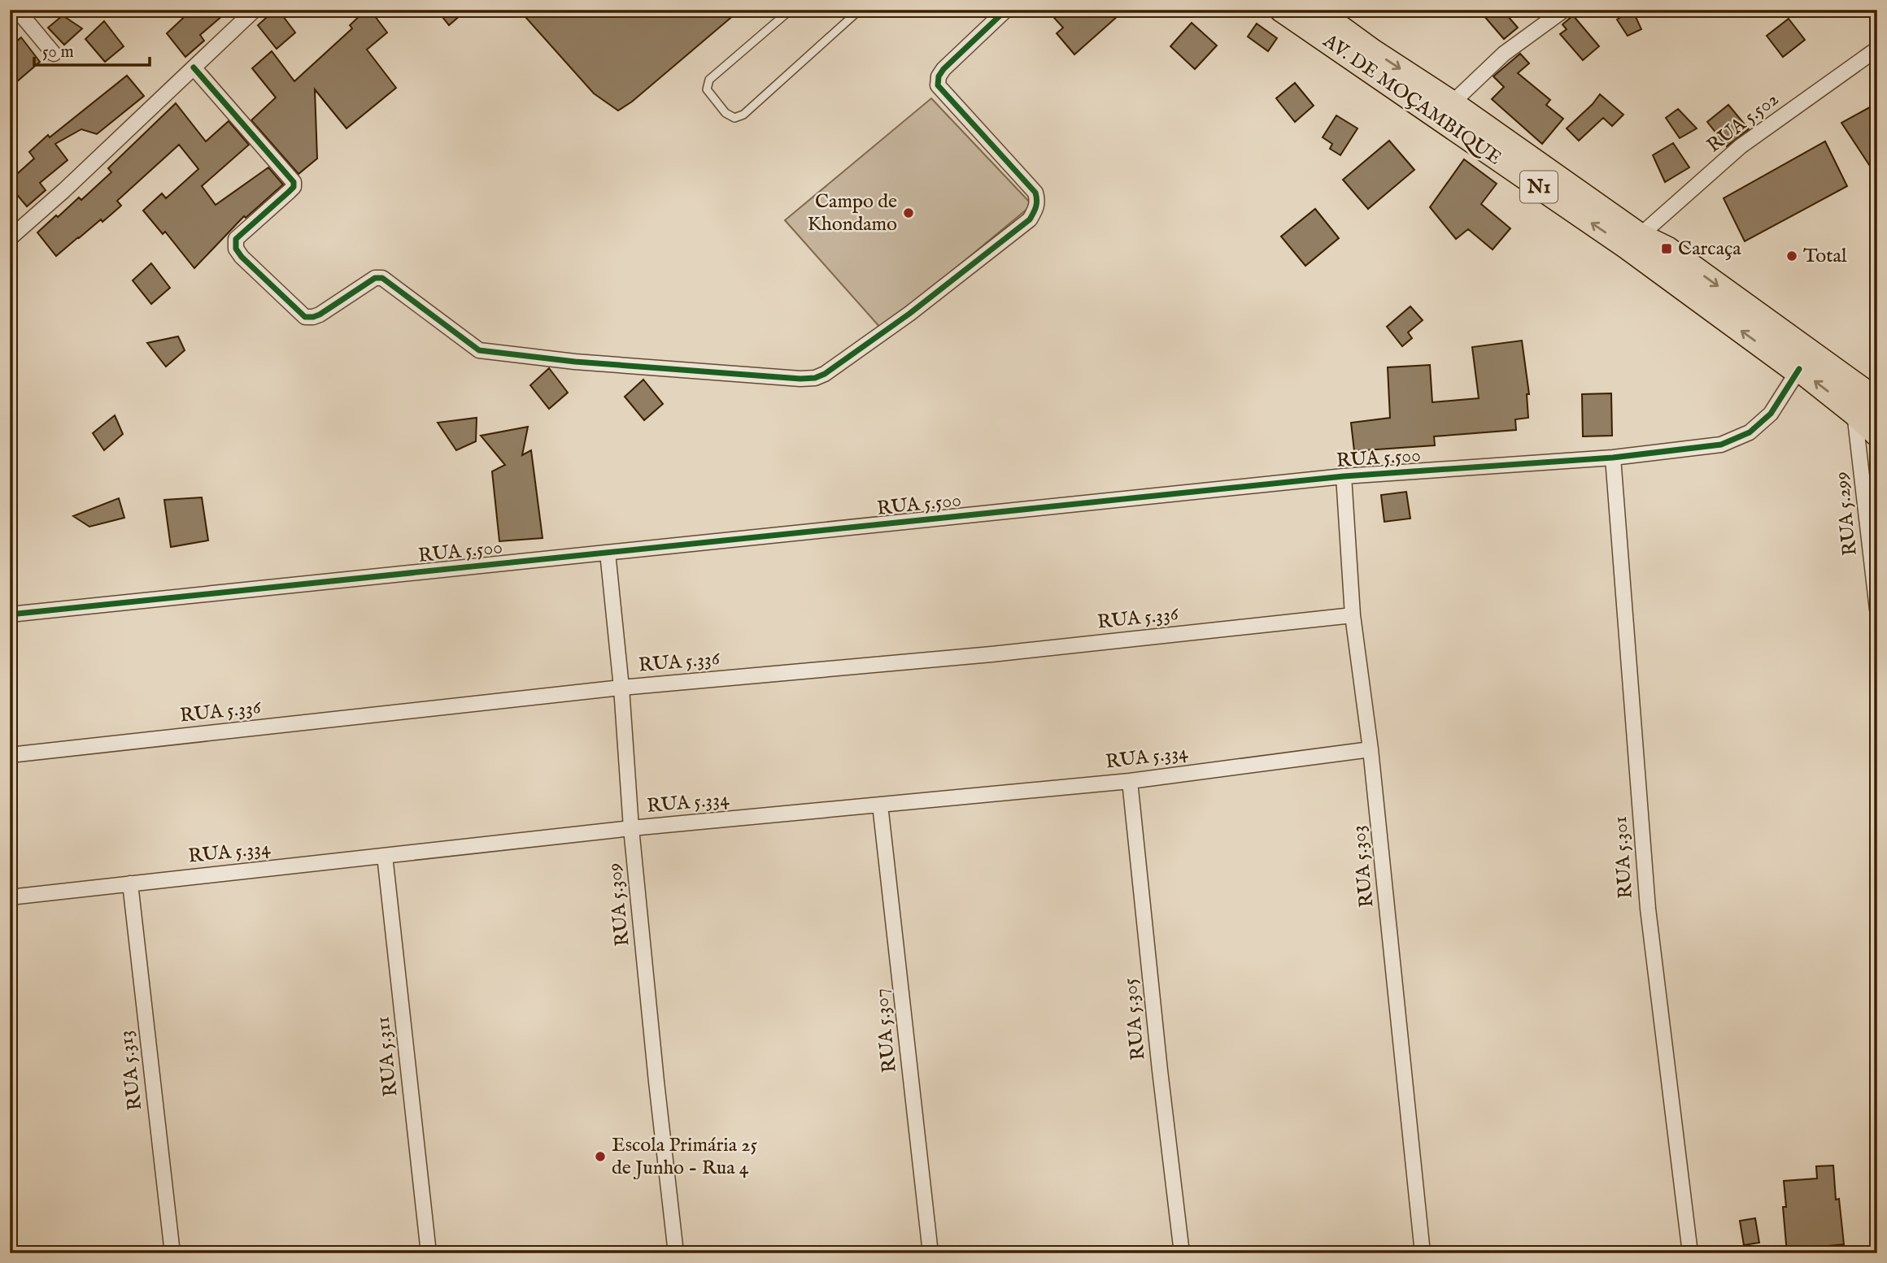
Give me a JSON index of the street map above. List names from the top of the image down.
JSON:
{
  "streets": {
    "highway": ["AV. DE MOÇAMBIQUE", "N1"],
    "street": [
      "RUA 5.502",
      "RUA 5.500",
      "RUA 5.299",
      "RUA 5.336",
      "RUA 5.334",
      "RUA 5.301",
      "RUA 5.303",
      "RUA 5.309",
      "RUA 5.305",
      "RUA 5.307",
      "RUA 5.311",
      "RUA 5.313"
    ]
  },
  "crossings": [
    ["AV. DE MOÇAMBIQUE", "RUA 5.502"],
    ["AV. DE MOÇAMBIQUE", "N1"],
    ["AV. DE MOÇAMBIQUE", "RUA 5.500"],
    ["N1", "RUA 5.500"],
    ["N1", "RUA 5.299"],
    ["RUA 5.500", "RUA 5.301"],
    ["RUA 5.500", "RUA 5.303"],
    ["RUA 5.500", "RUA 5.309"],
    ["RUA 5.336", "RUA 5.303"],
    ["RUA 5.336", "RUA 5.309"],
    ["RUA 5.334", "RUA 5.303"],
    ["RUA 5.334", "RUA 5.309"],
    ["RUA 5.334", "RUA 5.305"],
    ["RUA 5.334", "RUA 5.307"],
    ["RUA 5.334", "RUA 5.311"],
    ["RUA 5.334", "RUA 5.313"]
  ],
  "places": {
    "other": ["Campo de Khondamo", "Total", "Escola Primária 25 de Junho - Rua 4"],
    "transit": ["Carcaça"]
  },
  "scale_bar": "50 m"
}
